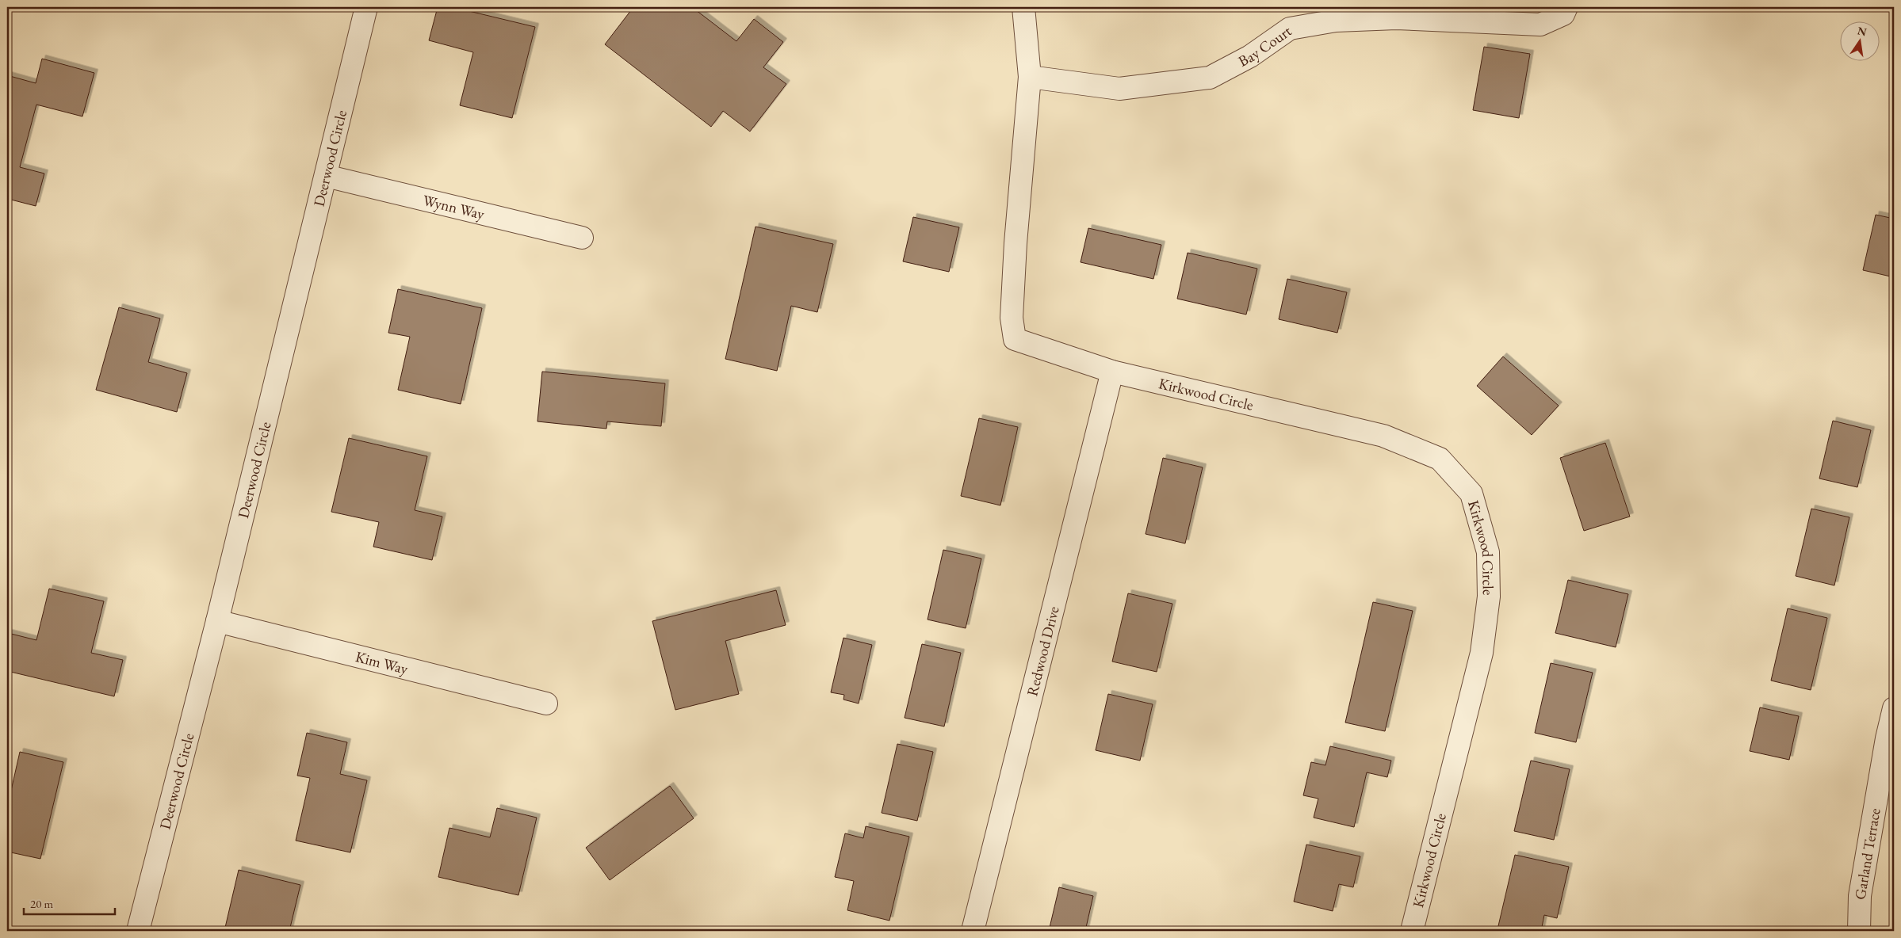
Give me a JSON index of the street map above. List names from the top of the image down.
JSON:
{
  "streets": {
    "street": [
      "Bay Court",
      "Deerwood Circle",
      "Wynn Way",
      "Kirkwood Circle",
      "Redwood Drive",
      "Kim Way",
      "Garland Terrace"
    ]
  },
  "crossings": [
    ["Bay Court", "Kirkwood Circle"],
    ["Deerwood Circle", "Wynn Way"],
    ["Deerwood Circle", "Kim Way"],
    ["Kirkwood Circle", "Redwood Drive"]
  ],
  "scale_bar": "20 m",
  "north": "top"
}
